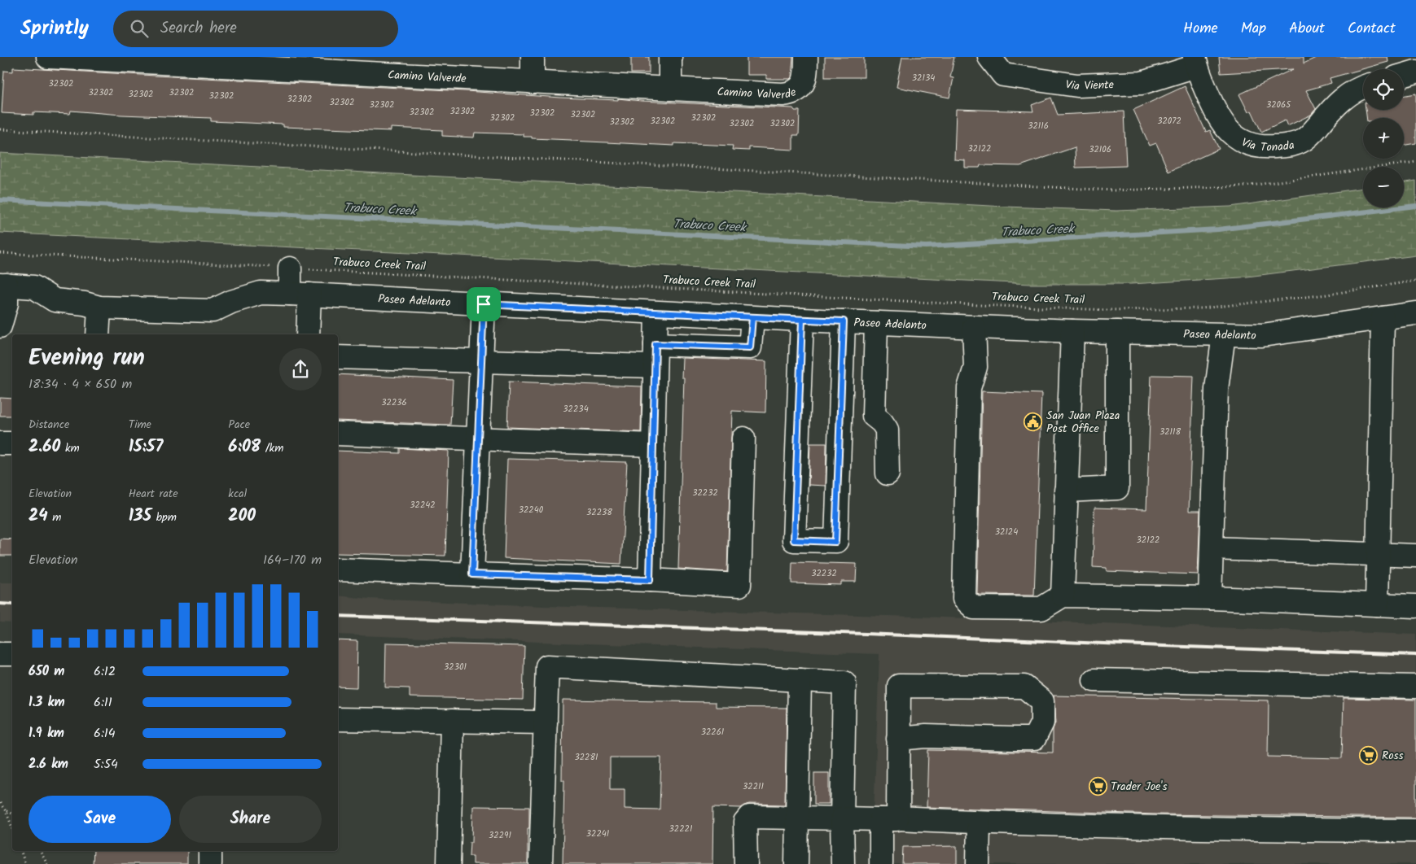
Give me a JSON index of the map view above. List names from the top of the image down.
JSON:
{
  "streets": {
    "street": [
      "Camino Valverde",
      "Via Viente",
      "Via Tonada",
      "Paseo Adelanto"
    ],
    "path": ["Trabuco Creek Trail"]
  },
  "crossings": [
    ["Via Viente", "Via Tonada"]
  ],
  "water": ["Trabuco Creek"],
  "places": {
    "public building": ["San Juan Plaza Post Office"],
    "supermarket": ["Ross", "Trader Joe's"]
  },
  "house_numbers": [
    "32134",
    "32302",
    "32302",
    "32302",
    "32302",
    "32302",
    "32302",
    "32302",
    "32302",
    "32065",
    "32302",
    "32302",
    "32302",
    "32302",
    "32302",
    "32302",
    "32302",
    "32072",
    "32302",
    "32302",
    "32302",
    "32116",
    "32122",
    "32106",
    "32236",
    "32234",
    "32118",
    "32232",
    "32242",
    "32240",
    "32238",
    "32124",
    "32122",
    "32232",
    "32301",
    "32261",
    "32281",
    "32211",
    "32221",
    "32241",
    "32291"
  ],
  "page": {
    "header": "Sprintly",
    "search": "Search here",
    "nav": [
      "Home",
      "Map",
      "About",
      "Contact"
    ],
    "map_buttons": ["+", "−"],
    "heading": ["Evening run", "18:34 · 4 × 650 m"],
    "stats": [
      ["Distance", "2.60 km"],
      ["Time", "15:57"],
      ["Pace", "6:08 /km"],
      ["Elevation", "24 m"],
      ["Heart rate", "135 bpm"],
      ["kcal", "200"]
    ],
    "chart": ["Elevation", "164–170 m"],
    "list": [
      {
        "name": "650 m",
        "note": "6:12"
      },
      {
        "name": "1.3 km",
        "note": "6:11"
      },
      {
        "name": "1.9 km",
        "note": "6:14"
      },
      {
        "name": "2.6 km",
        "note": "5:54"
      }
    ],
    "buttons": ["Save", "Share"]
  }
}
